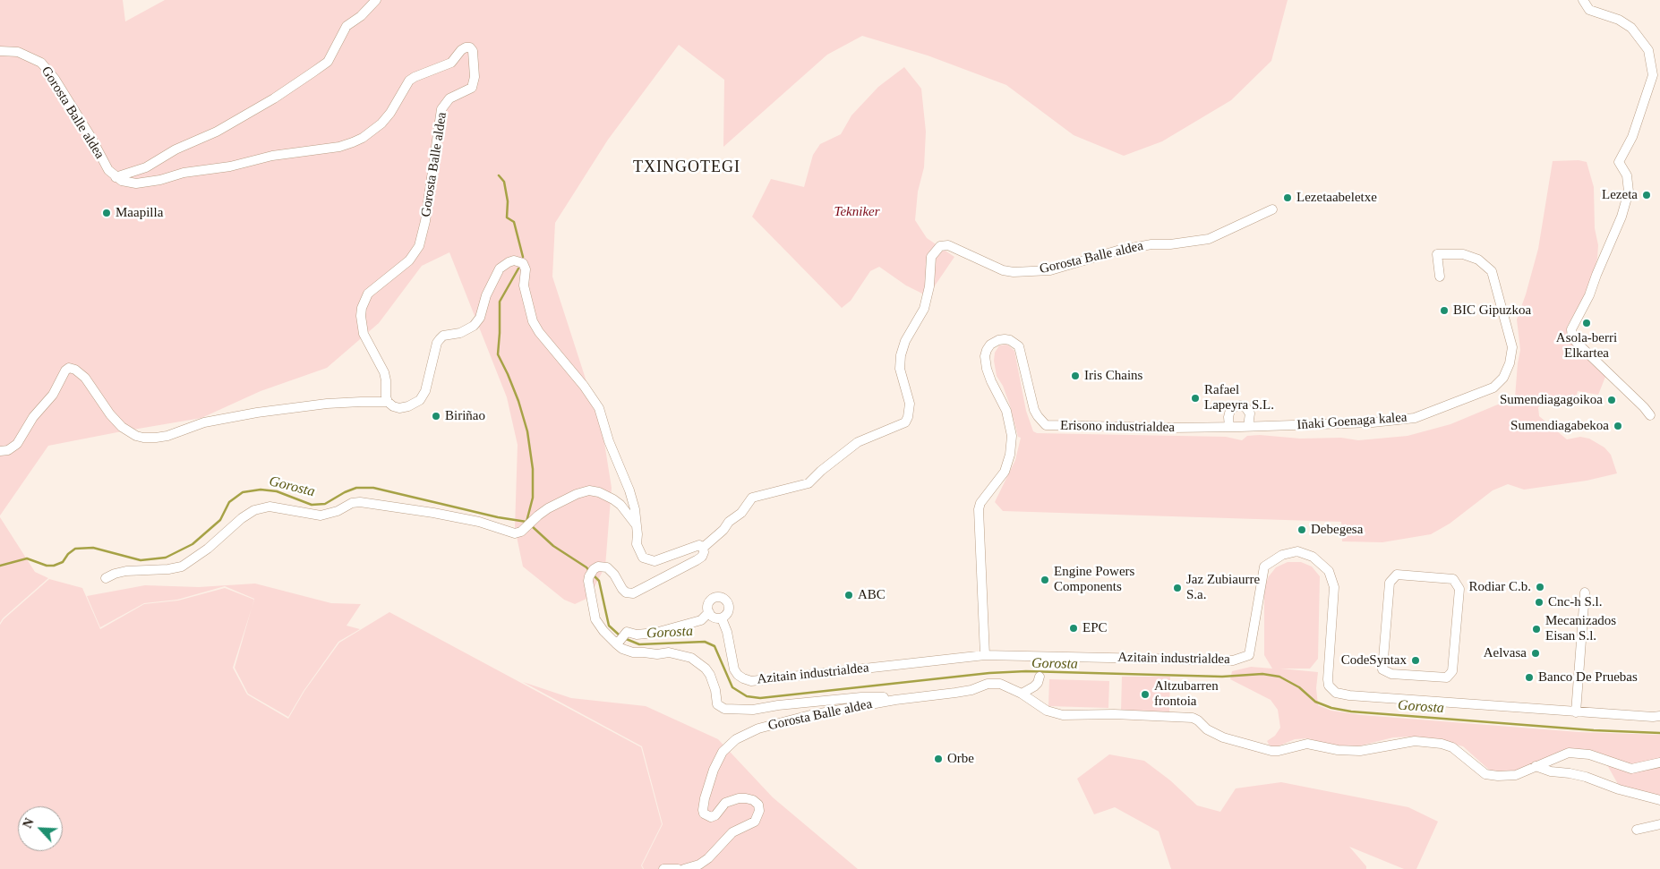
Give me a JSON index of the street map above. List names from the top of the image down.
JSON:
{
  "streets": {
    "street": [
      "Gorosta Balle aldea",
      "Iñaki Goenaga kalea",
      "Erisono industrialdea",
      "Azitain industrialdea"
    ]
  },
  "crossings": [
    ["Iñaki Goenaga kalea", "Erisono industrialdea"],
    ["Erisono industrialdea", "Azitain industrialdea"]
  ],
  "districts": ["TXINGOTEGI"],
  "water": ["Gorosta"],
  "parks": ["Tekniker"],
  "places": [
    "Lezeta",
    "Lezetaabeletxe",
    "Maapilla",
    "BIC Gipuzkoa",
    "Asola-berri Elkartea",
    "Iris Chains",
    "Rafael Lapeyra S.L.",
    "Sumendiagagoikoa",
    "Biriñao",
    "Sumendiagabekoa",
    "Debegesa",
    "Engine Powers Components",
    "Rodiar C.b.",
    "Jaz Zubiaurre S.a.",
    "ABC",
    "Cnc-h S.l.",
    "EPC",
    "Mecanizados Eisan S.l.",
    "Aelvasa",
    "CodeSyntax",
    "Banco De Pruebas",
    "Altzubarren frontoia",
    "Orbe"
  ],
  "north": "top left"
}
